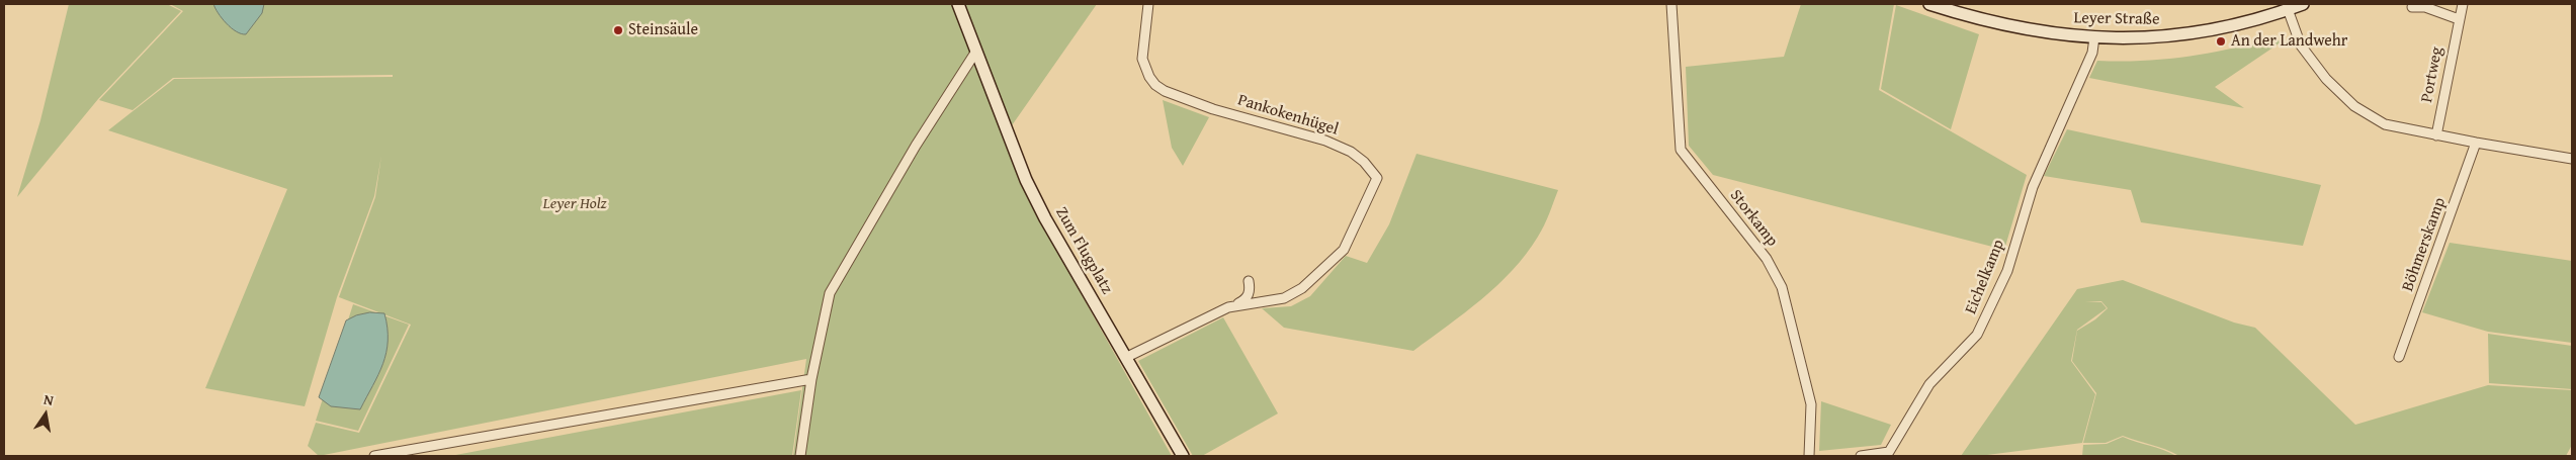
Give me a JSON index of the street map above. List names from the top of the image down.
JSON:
{
  "streets": {
    "street": [
      "Leyer Straße",
      "Portweg",
      "Pankokenhügel",
      "Storkamp",
      "Böhmerskamp",
      "Zum Flugplatz",
      "Eichelkamp"
    ]
  },
  "crossings": [
    ["Leyer Straße", "Eichelkamp"],
    ["Pankokenhügel", "Zum Flugplatz"]
  ],
  "parks": ["Leyer Holz"],
  "places": ["Steinsäule", "An der Landwehr"],
  "north": "top"
}
